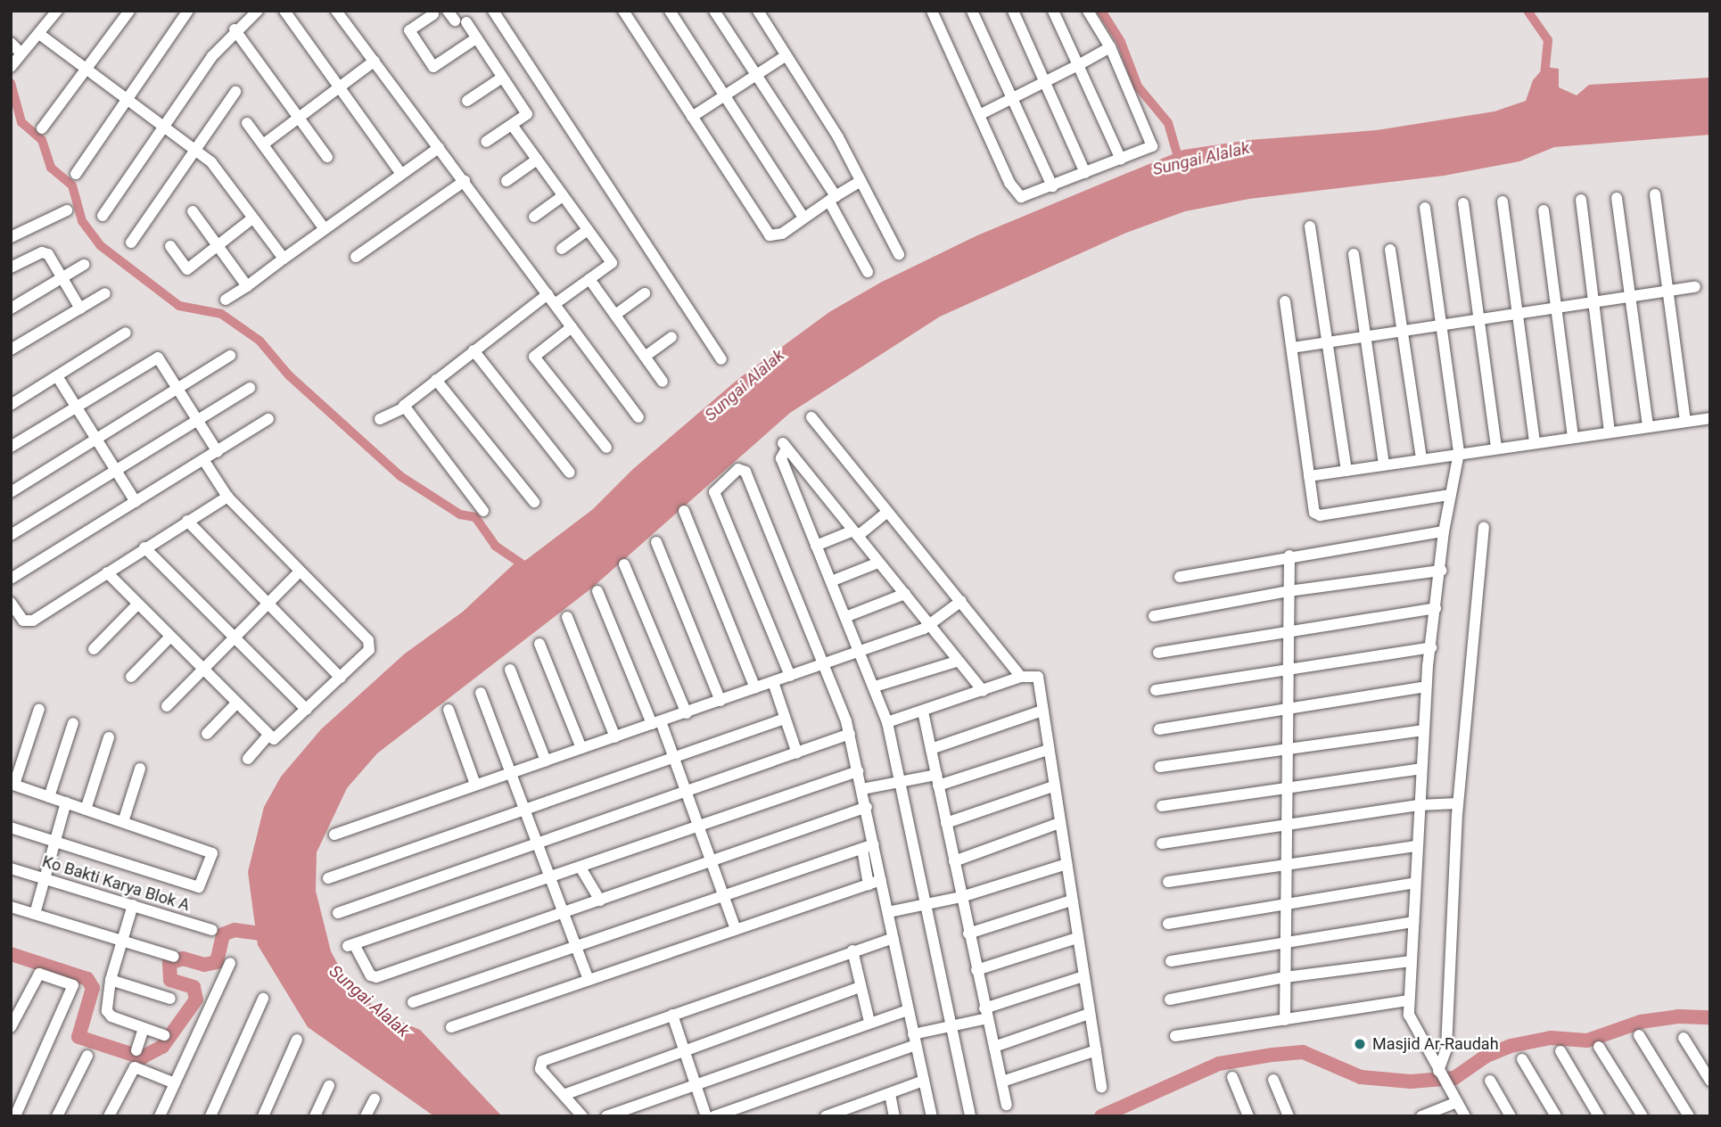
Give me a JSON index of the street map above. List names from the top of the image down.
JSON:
{
  "streets": {
    "street": ["Ko Bakti Karya Blok A"]
  },
  "water": ["Sungai Alalak"],
  "places": ["Masjid Ar-Raudah"]
}
